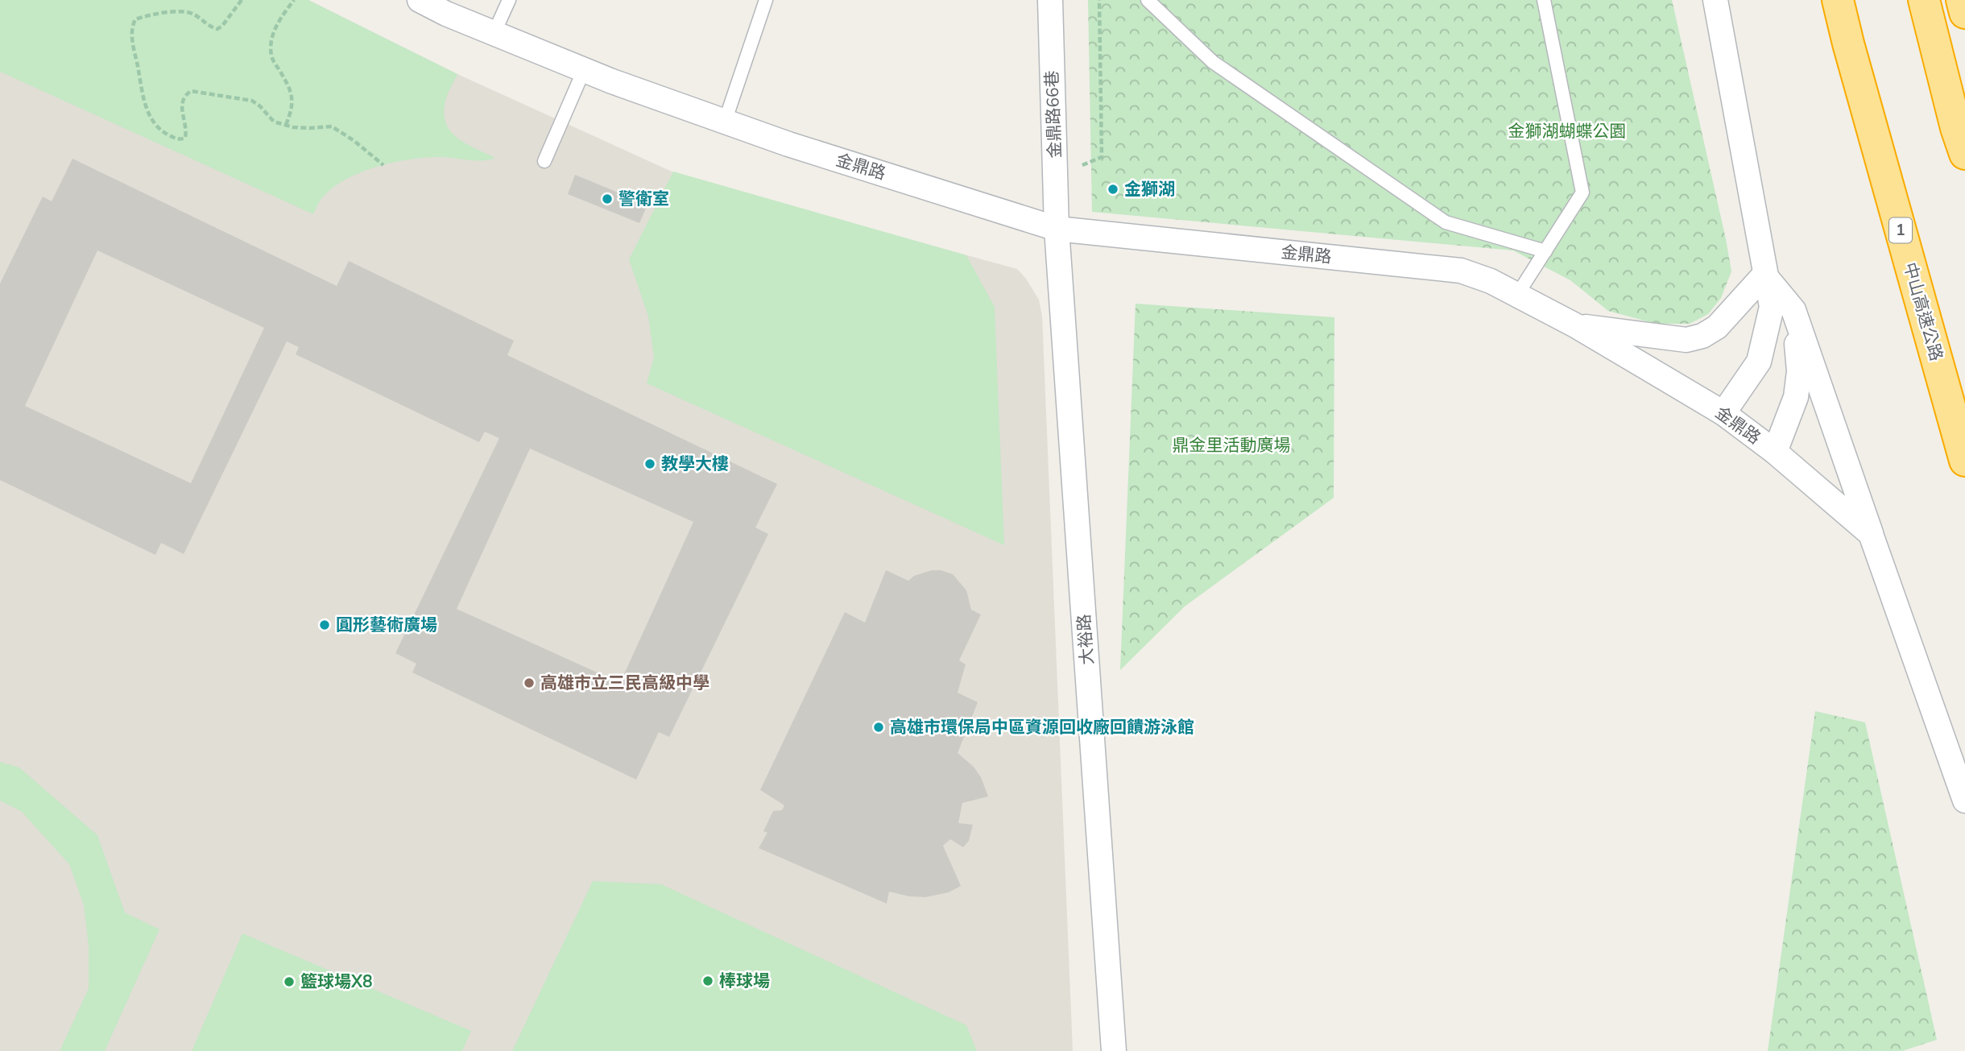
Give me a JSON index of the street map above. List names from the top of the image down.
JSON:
{
  "streets": {
    "highway": ["1", "中山高速公路"],
    "street": ["金鼎路66巷", "金鼎路", "大裕路"]
  },
  "crossings": [
    ["金鼎路66巷", "金鼎路"],
    ["金鼎路66巷", "大裕路"],
    ["金鼎路", "大裕路"]
  ],
  "parks": ["金獅湖蝴蝶公園", "鼎金里活動廣場"],
  "places": [
    "金獅湖",
    "警衛室",
    "教學大樓",
    "圓形藝術廣場",
    "高雄市立三民高級中學",
    "高雄市環保局中區資源回收廠回饋游泳館",
    "棒球場",
    "籃球場X8"
  ]
}
